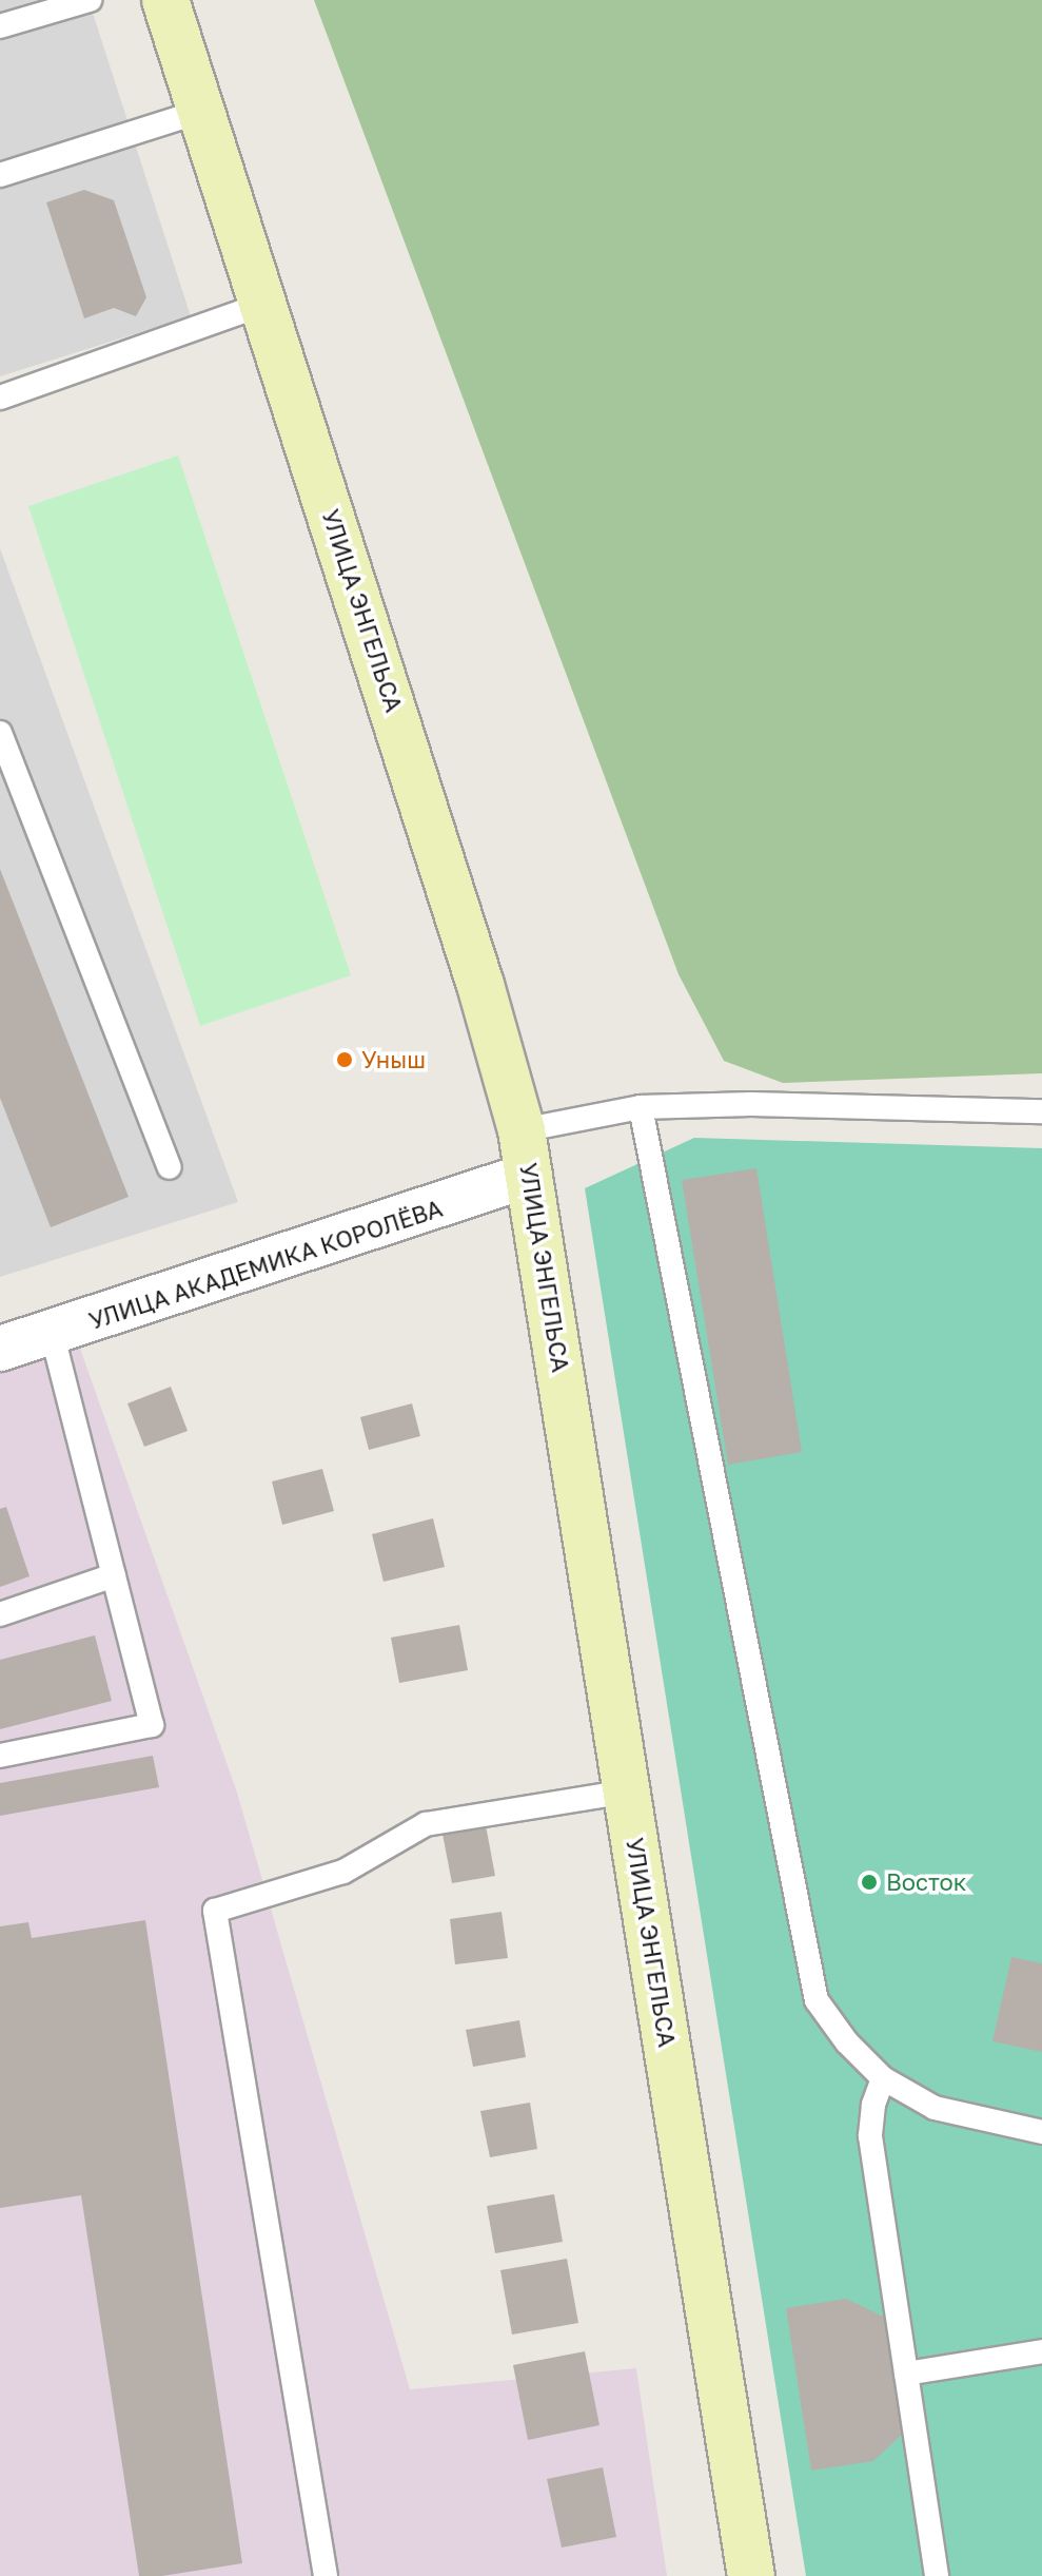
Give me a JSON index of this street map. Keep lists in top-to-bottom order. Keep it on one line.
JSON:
{"streets":{"main road":["УЛИЦА ЭНГЕЛЬСА"],"street":["УЛИЦА АКАДЕМИКА КОРОЛЁВА"]},"crossings":[["УЛИЦА ЭНГЕЛЬСА","УЛИЦА АКАДЕМИКА КОРОЛЁВА"]],"places":["Уныш","Восток"]}
